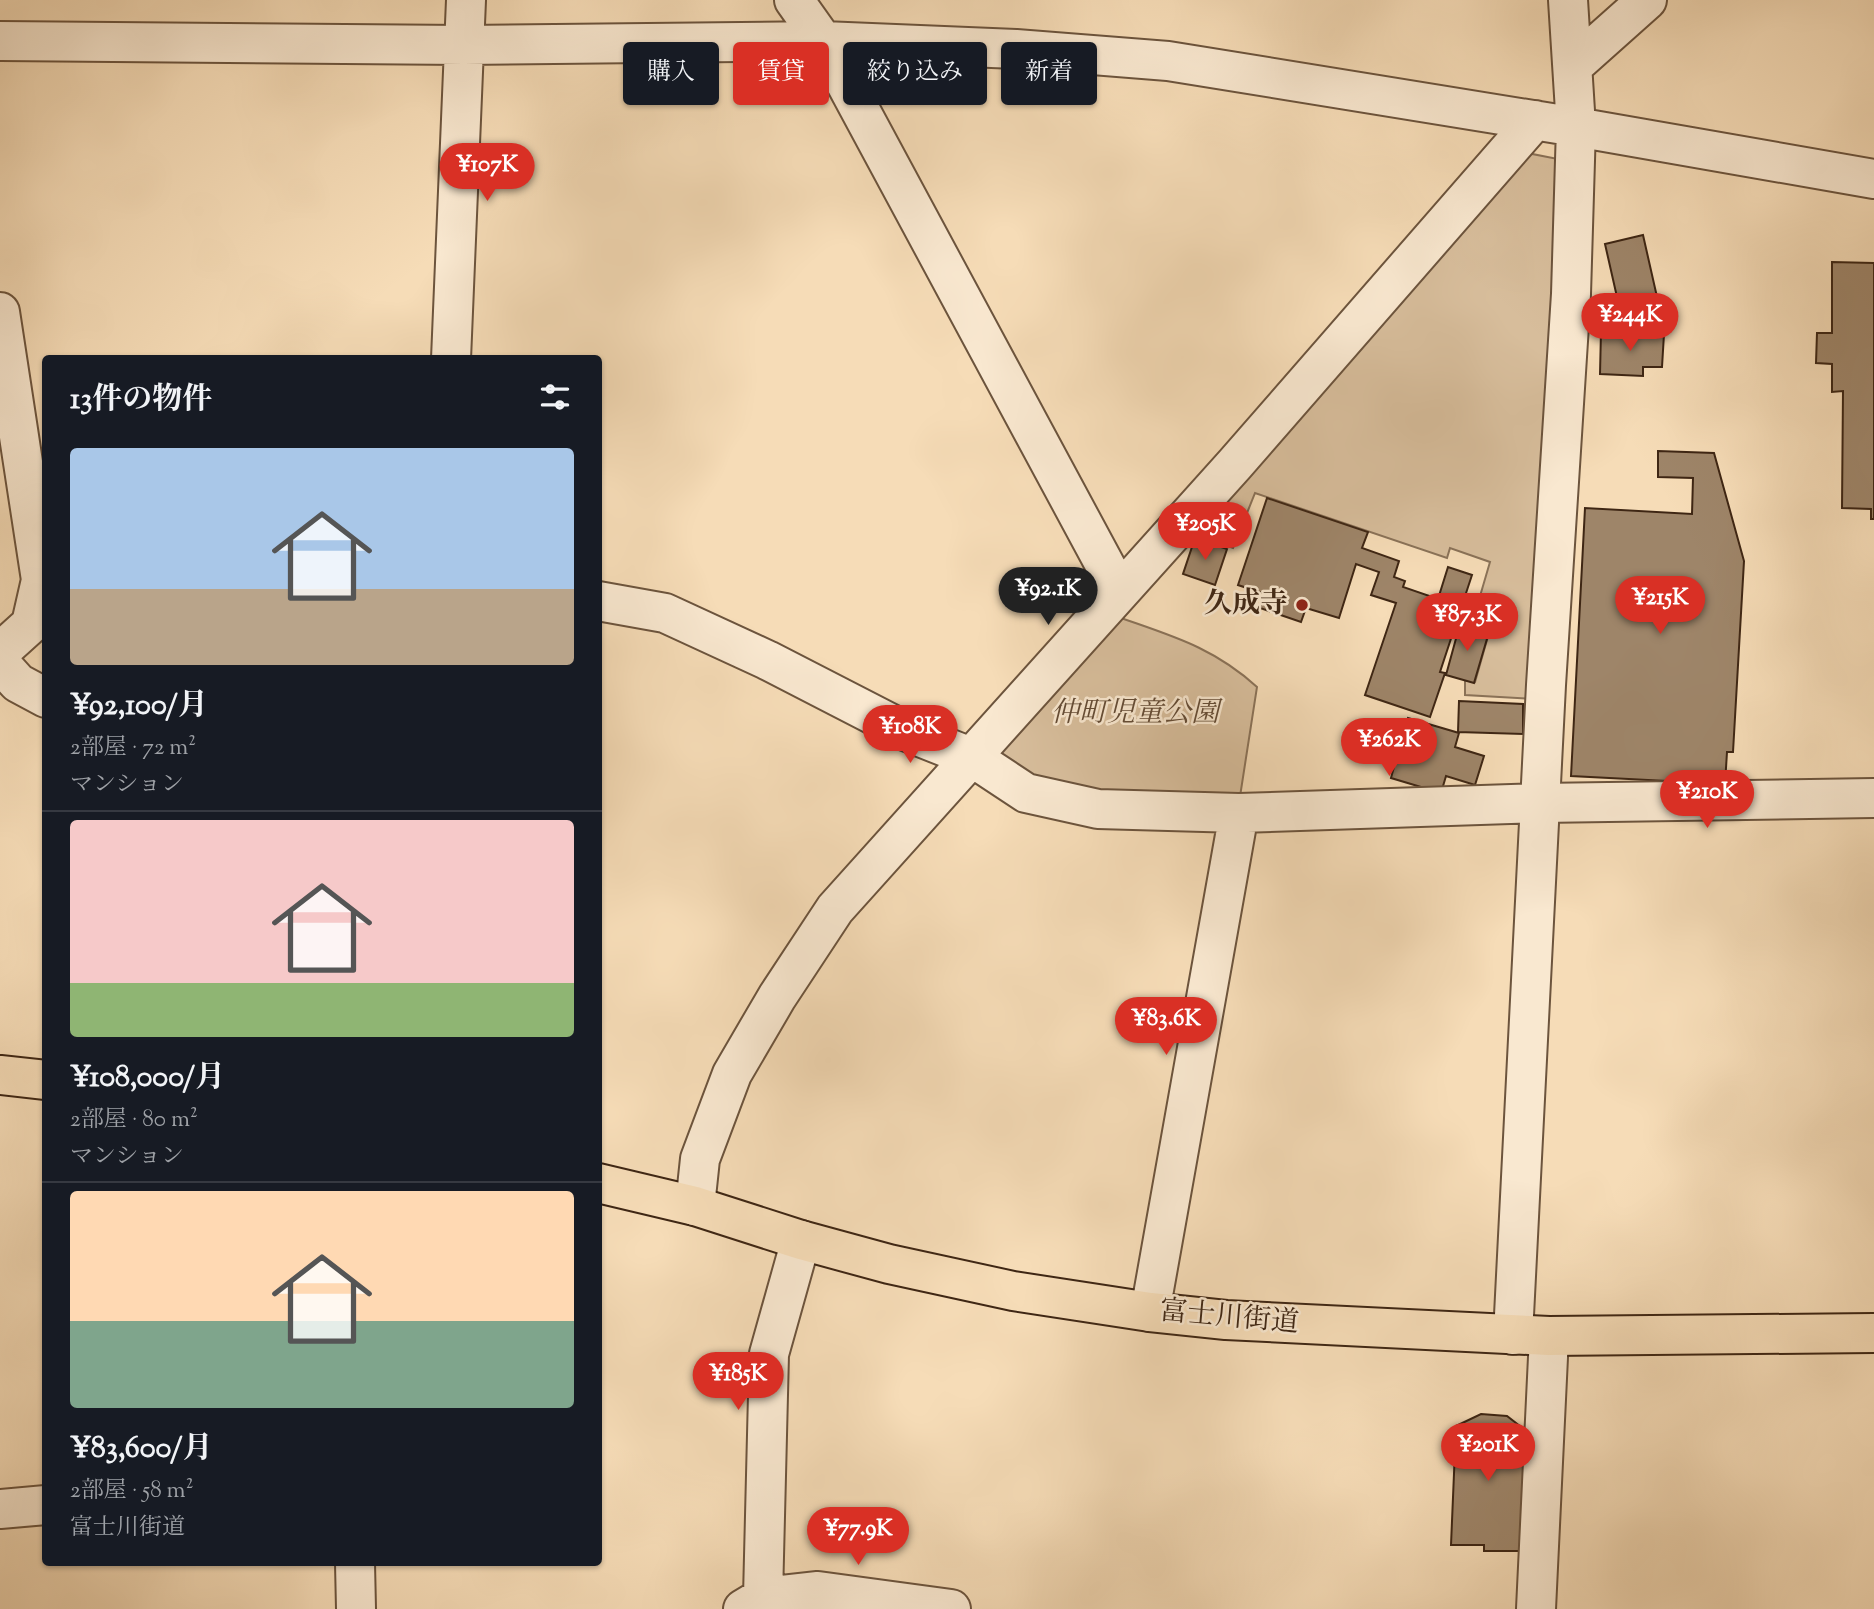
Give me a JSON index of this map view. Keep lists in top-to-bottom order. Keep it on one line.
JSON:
{"streets":{"main road":["富士川街道"]},"parks":["仲町児童公園"],"places":["久成寺"],"page":{"chip":["購入","賃貸","絞り込み","新着"],"price":["¥107K","¥244K","¥205K","¥92.1K","¥215K","¥87.3K","¥108K","¥262K","¥210K","¥83.6K","¥185K","¥201K","¥77.9K"],"heading":"13件の物件","list":[{"name":"¥92,100/月","note":"2部屋 · 72 m² · マンション"},{"name":"¥108,000/月","note":"2部屋 · 80 m² · マンション"},{"name":"¥83,600/月","note":"2部屋 · 58 m² · 富士川街道"}]}}
